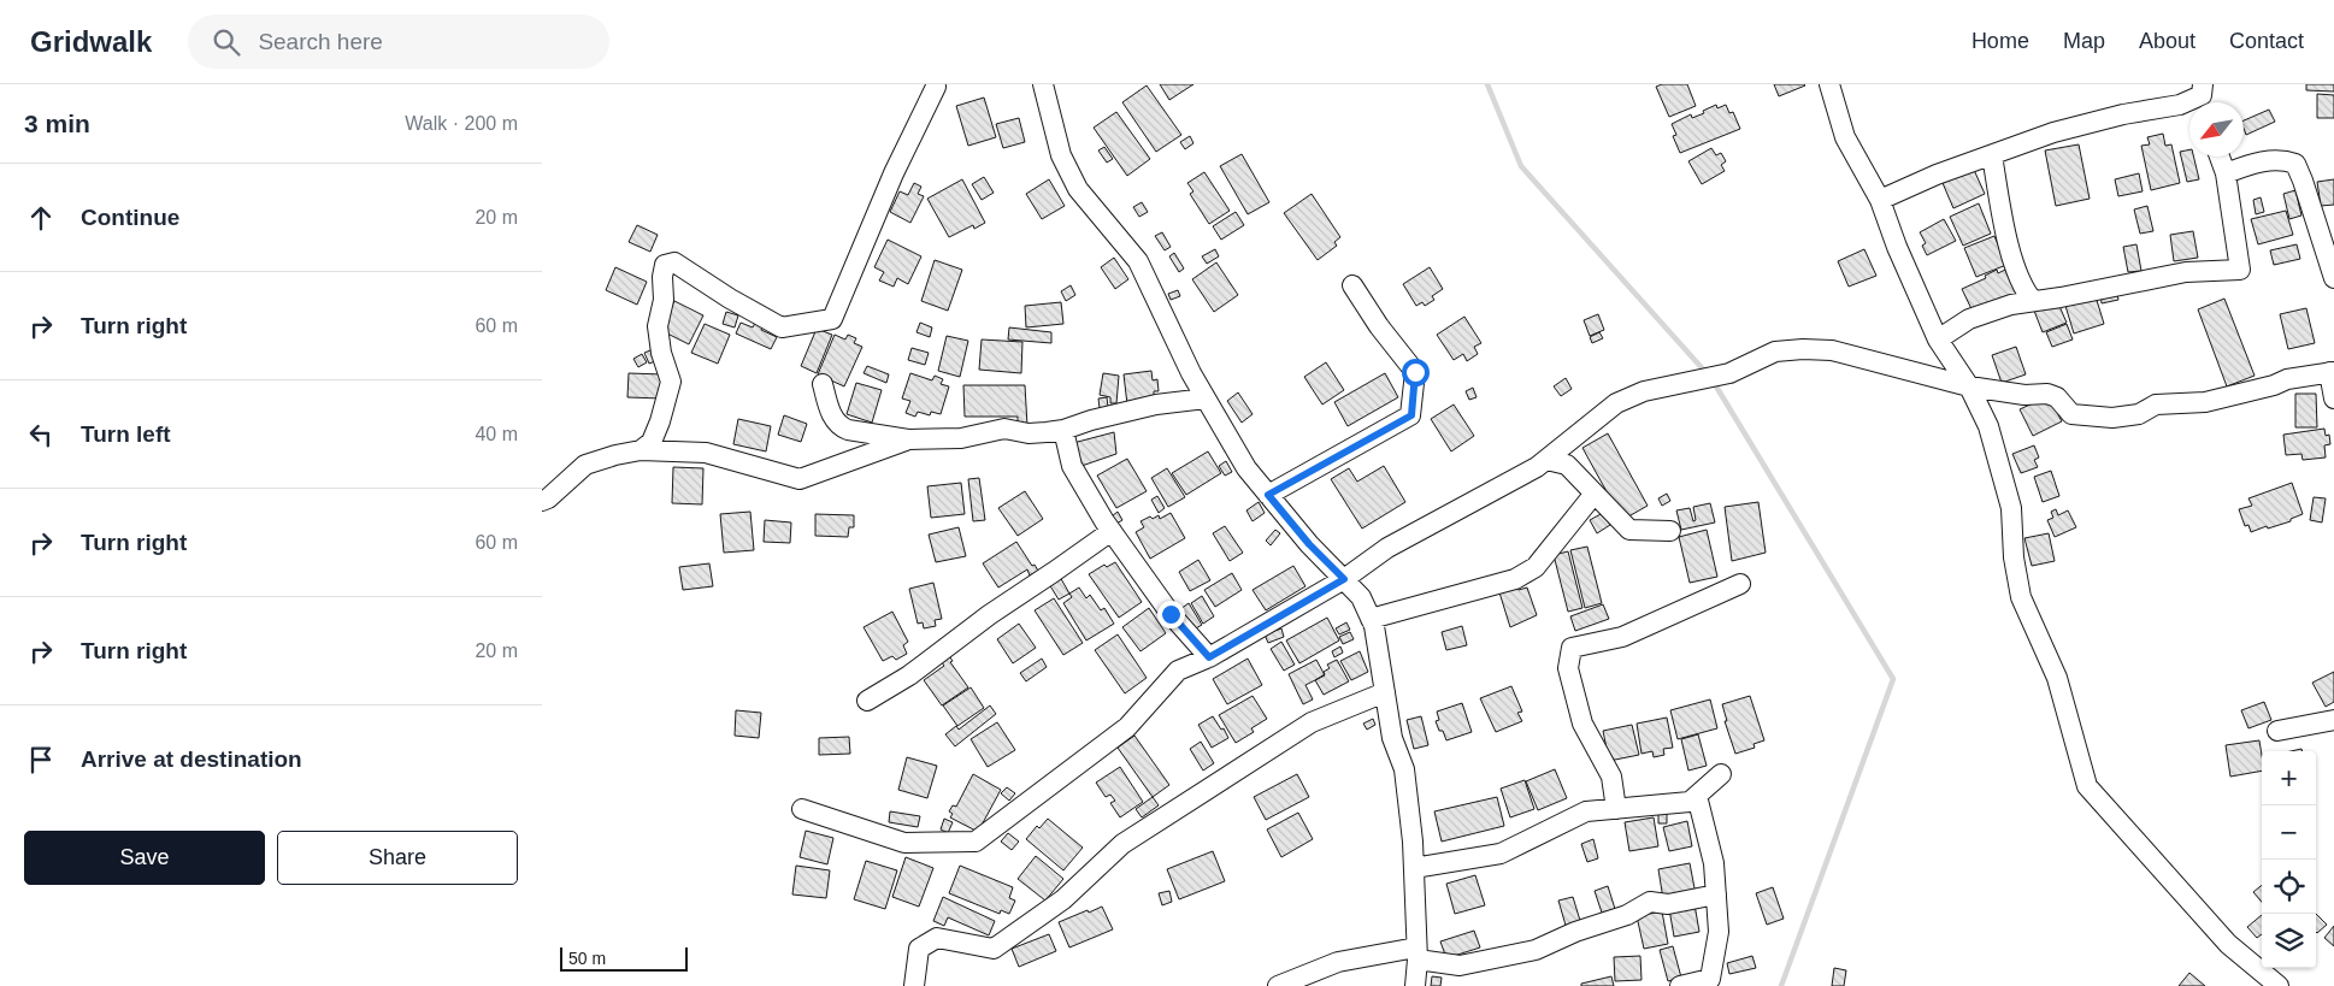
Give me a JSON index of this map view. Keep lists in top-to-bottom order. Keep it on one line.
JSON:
{"scale_bar":"50 m","north":"bottom left","page":{"header":"Gridwalk","search":"Search here","nav":["Home","Map","About","Contact"],"heading":["3 min","Walk · 200 m"],"list":[["Continue","20 m"],["Turn right","60 m"],["Turn left","40 m"],["Turn right","60 m"],["Turn right","20 m"],"Arrive at destination"],"map_buttons":["+","−"],"buttons":["Save","Share"],"scale":"50 m"}}
